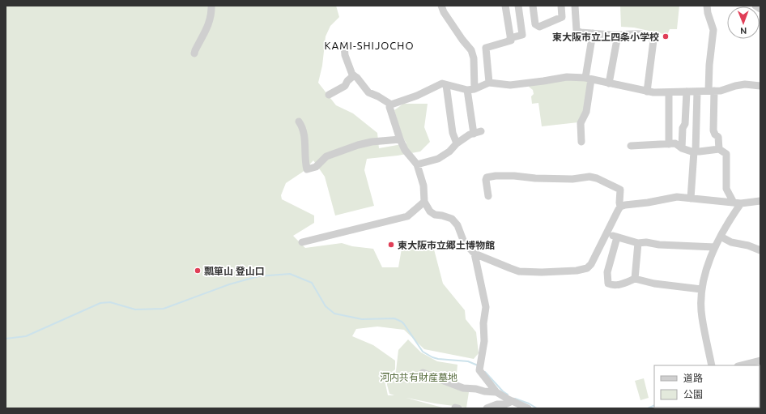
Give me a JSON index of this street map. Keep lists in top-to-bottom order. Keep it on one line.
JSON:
{"districts":["KAMI-SHIJOCHO"],"parks":["河内共有財産墓地"],"places":["東大阪市立上四条小学校","東大阪市立郷土博物館","瓢箪山 登山口"],"legend":["道路","公園"],"north":"bottom"}
